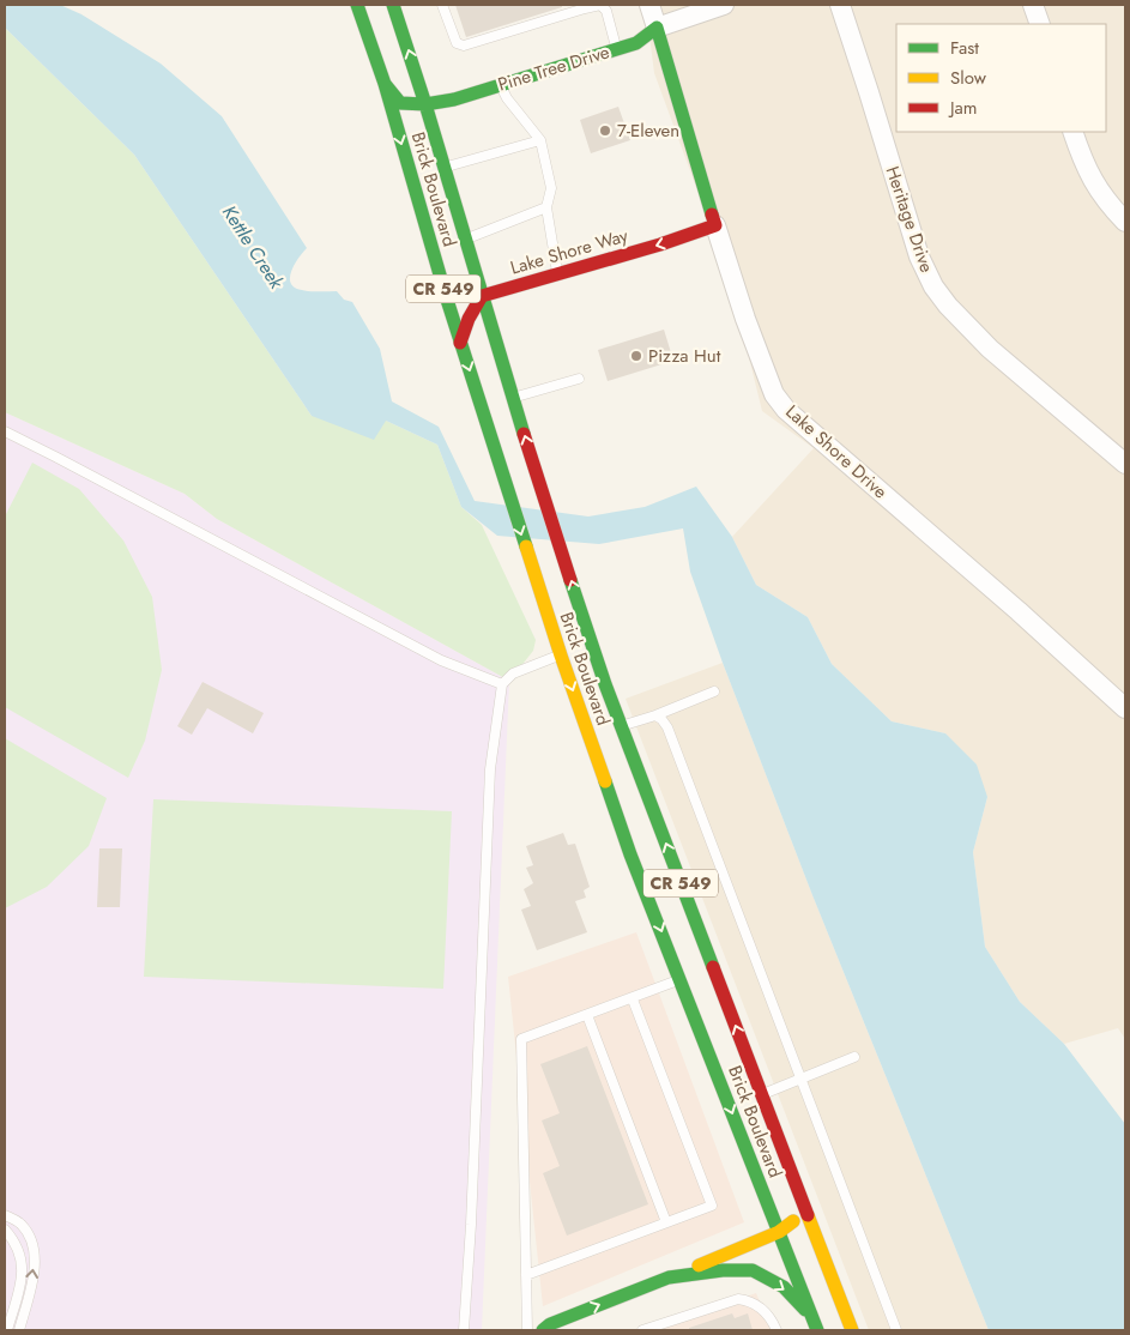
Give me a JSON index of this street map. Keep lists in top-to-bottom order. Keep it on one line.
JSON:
{"streets":{"main road":["Pine Tree Drive","Brick Boulevard","Lake Shore Way","CR 549","Lake Shore Drive"],"street":["Heritage Drive"]},"crossings":[["Pine Tree Drive","Brick Boulevard"],["Pine Tree Drive","Lake Shore Drive"],["Brick Boulevard","Lake Shore Way"],["Lake Shore Way","Lake Shore Drive"]],"one_way":["Lake Shore Way"],"water":["Kettle Creek"],"places":["7-Eleven","Pizza Hut"],"legend":["Fast","Slow","Jam"]}
